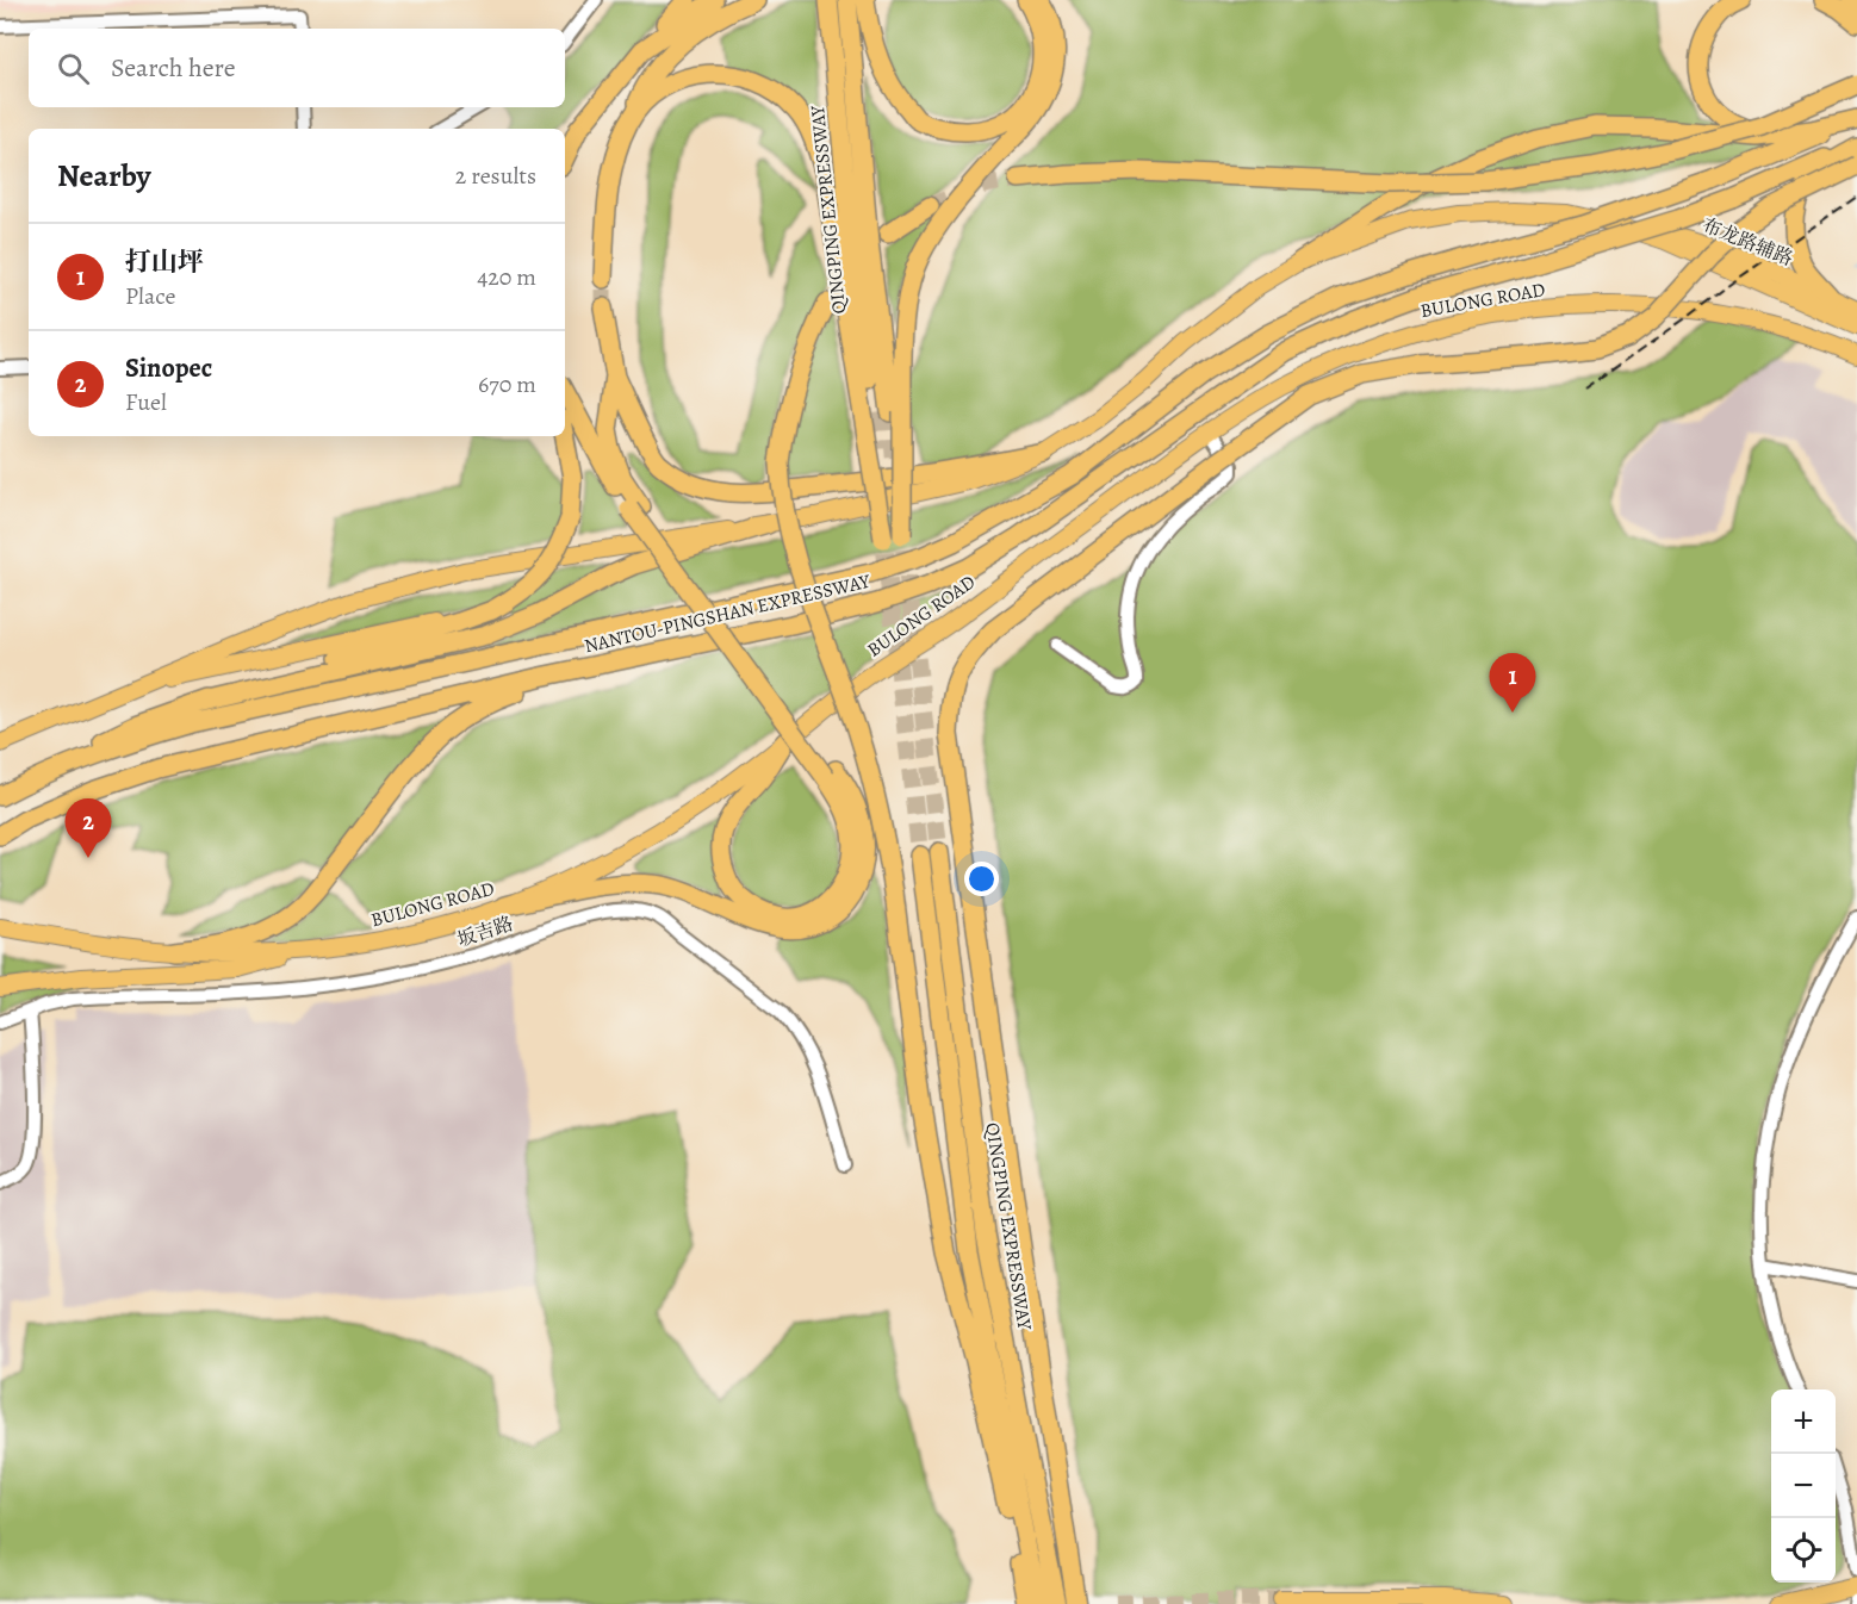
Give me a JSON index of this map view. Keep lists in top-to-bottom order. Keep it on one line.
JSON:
{"streets":{"highway":["QINGPING EXPRESSWAY","NANTOU-PINGSHAN EXPRESSWAY"],"main road":["布龙路辅路","BULONG ROAD"],"street":["坂吉路"]},"page":{"search":"Search here","heading":["Nearby","2 results"],"list":[{"mark":"1","name":"打山坪","note":"Place","value":"420 m"},{"mark":"2","name":"Sinopec","note":"Fuel","value":"670 m"}],"pins":["1","2"],"map_buttons":["+","−"]}}
